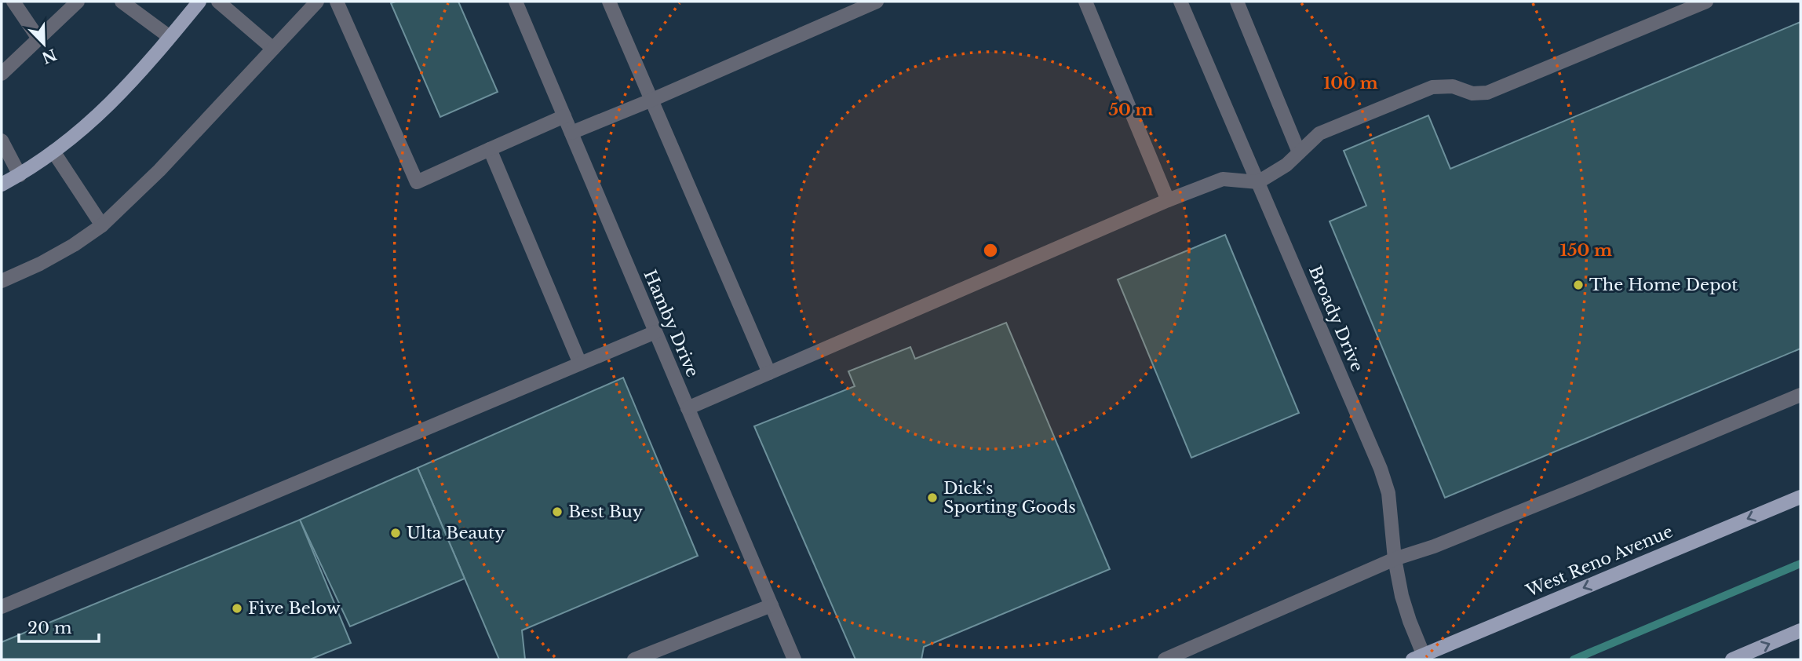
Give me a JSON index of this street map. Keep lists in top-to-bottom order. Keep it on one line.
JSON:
{"streets":{"main road":["West Reno Avenue"],"street":["Broady Drive","Hamby Drive"]},"crossings":[["Broady Drive","West Reno Avenue"]],"one_way":["West Reno Avenue"],"places":["The Home Depot","Dick's Sporting Goods","Best Buy","Ulta Beauty","Five Below"],"scale_bar":"20 m","north":"bottom right","rings":["100 m","50 m","150 m"]}
